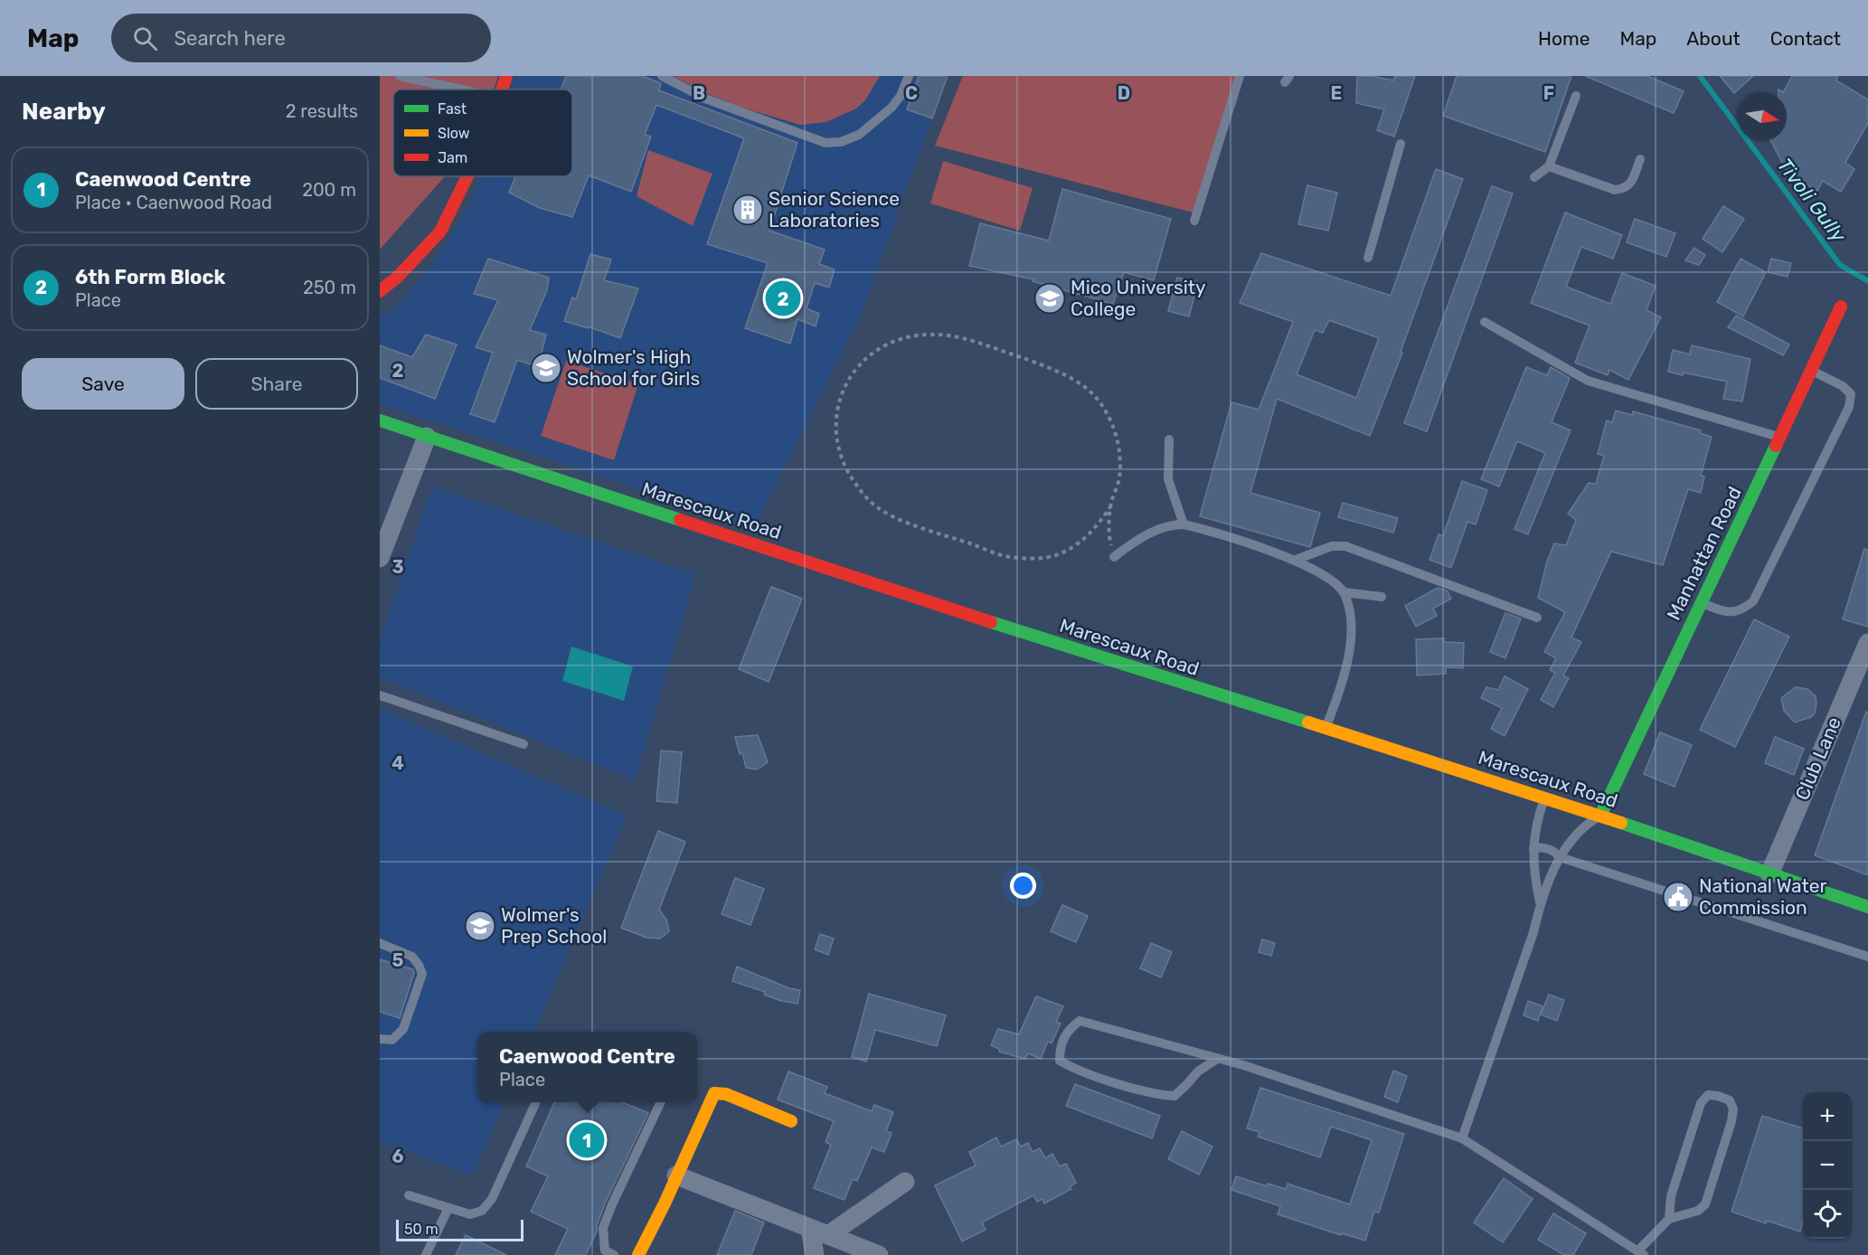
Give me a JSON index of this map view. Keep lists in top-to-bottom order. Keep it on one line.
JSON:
{"streets":{"main road":["Marescaux Road","Manhattan Road"],"street":["Club Lane"]},"crossings":[["Marescaux Road","Manhattan Road"],["Marescaux Road","Club Lane"]],"water":["Tivoli Gully"],"places":{"building":["Senior Science Laboratories"],"school or university":["Mico University College","Wolmer's High School for Girls","Wolmer's Prep School"],"public building":["National Water Commission"]},"legend":["Fast","Slow","Jam"],"scale_bar":"50 m","north":"right","page":{"header":"Map","search":"Search here","nav":["Home","Map","About","Contact"],"heading":["Nearby","2 results"],"list":[{"mark":"1","name":"Caenwood Centre","note":"Place · Caenwood Road","value":"200 m"},{"mark":"2","name":"6th Form Block","note":"Place","value":"250 m"}],"pins":["2","1"],"buttons":["Save","Share"],"popup":["Caenwood Centre","Place"],"map_buttons":["+","−"],"scale":"50 m"},"grid":{"columns":["B","C","D","E","F"],"rows":["2","3","4","5","6"]}}
